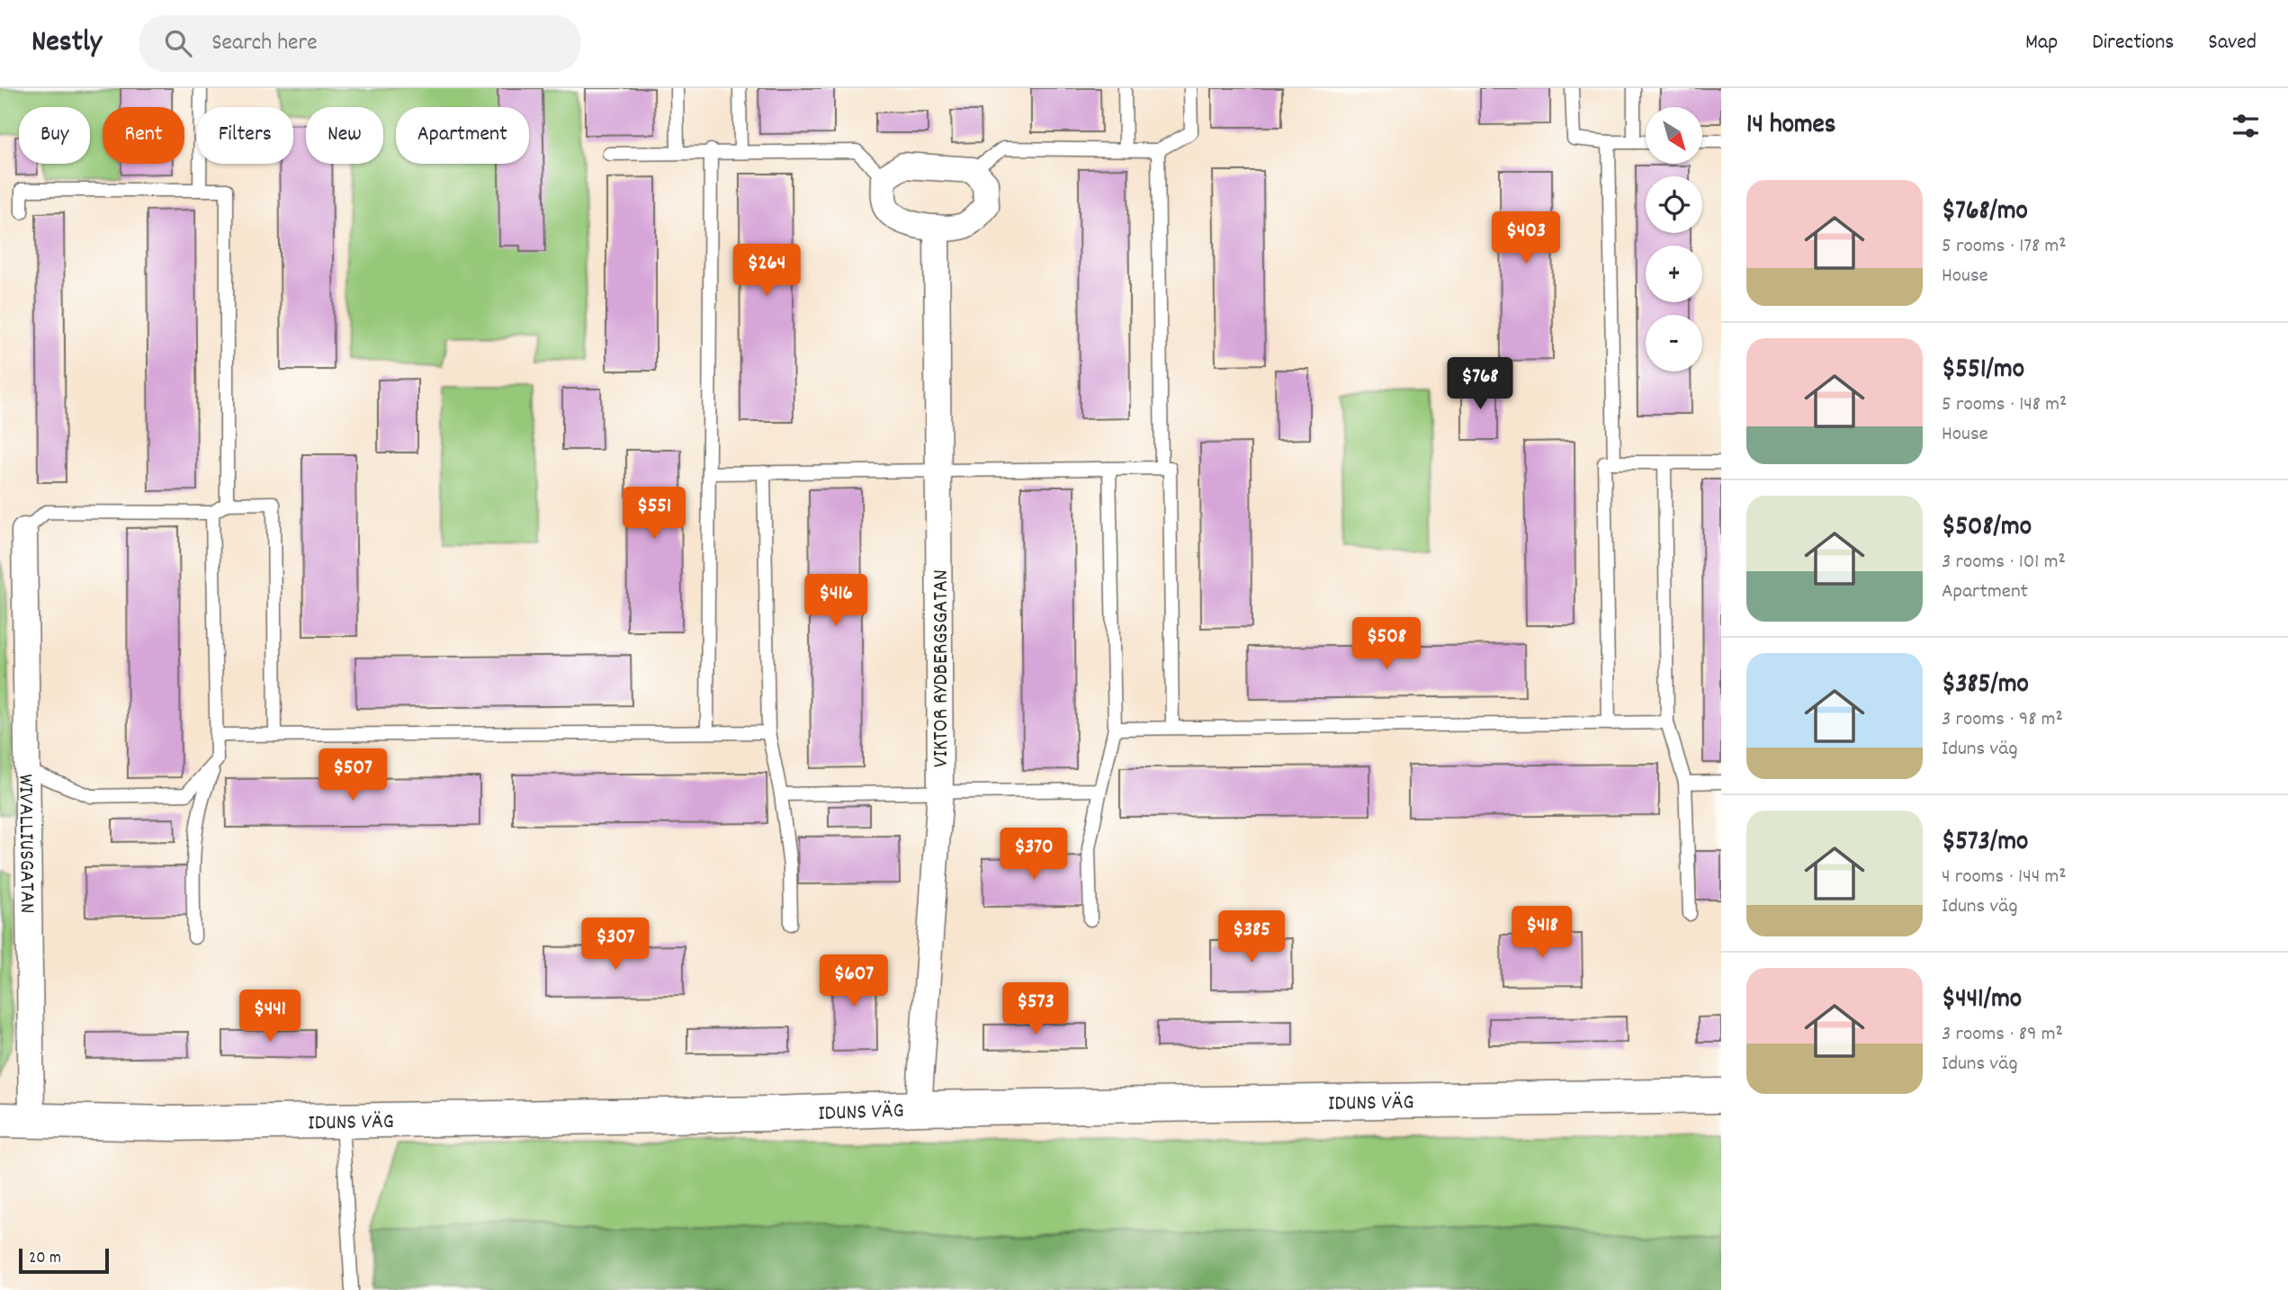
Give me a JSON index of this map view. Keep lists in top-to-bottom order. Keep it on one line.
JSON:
{"streets":{"street":["VIKTOR RYDBERGSGATAN","WIVALLIUSGATAN","IDUNS VÄG"]},"crossings":[["VIKTOR RYDBERGSGATAN","IDUNS VÄG"],["WIVALLIUSGATAN","IDUNS VÄG"]],"scale_bar":"20 m","north":"bottom right","page":{"header":"Nestly","search":"Search here","nav":["Map","Directions","Saved"],"heading":"14 homes","map_buttons":["+","−"],"chip":["Buy","Rent","Filters","New","Apartment"],"list":[{"name":"$768/mo","note":"5 rooms · 178 m² · House"},{"name":"$551/mo","note":"5 rooms · 148 m² · House"},{"name":"$508/mo","note":"3 rooms · 101 m² · Apartment"},{"name":"$385/mo","note":"3 rooms · 98 m² · Iduns väg"},{"name":"$573/mo","note":"4 rooms · 144 m² · Iduns väg"},{"name":"$441/mo","note":"3 rooms · 89 m² · Iduns väg"}],"price":["$403","$264","$768","$551","$416","$508","$507","$370","$418","$385","$307","$607","$573","$441"],"scale":"20 m"}}
